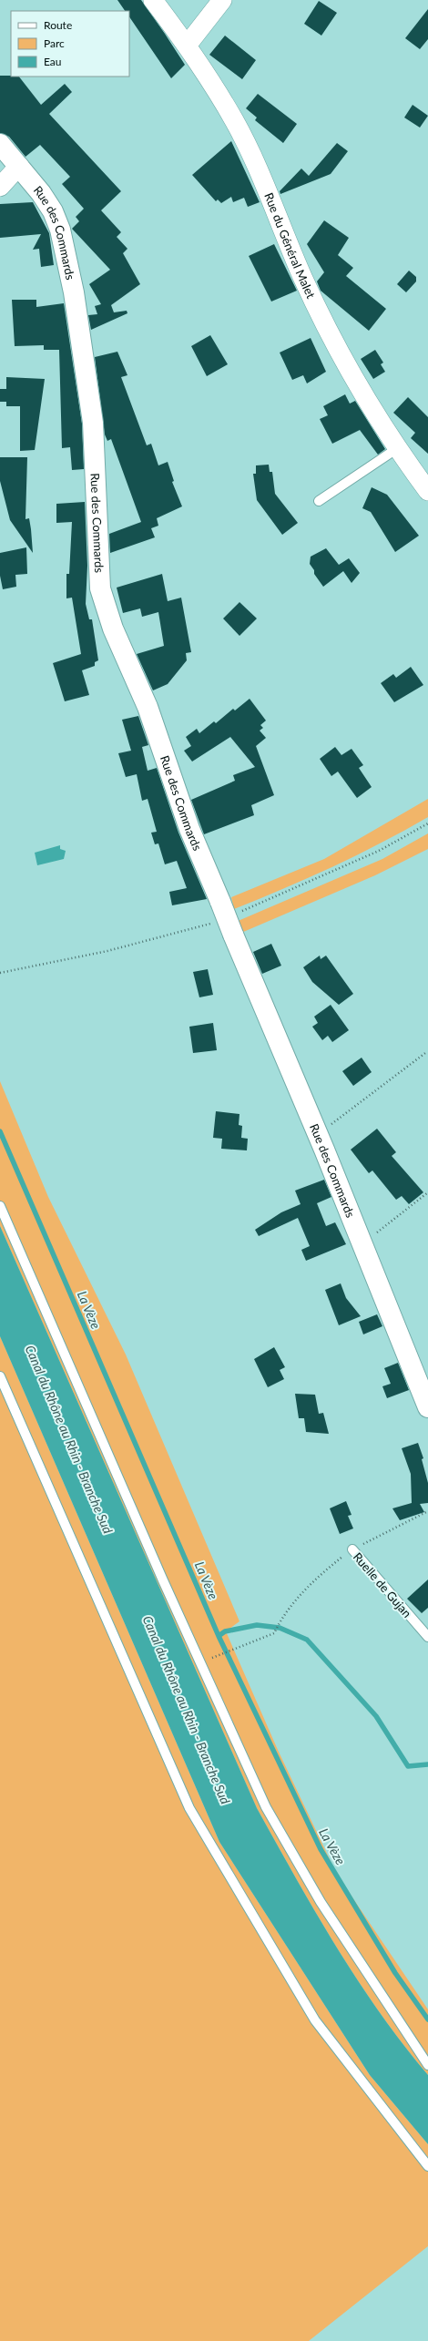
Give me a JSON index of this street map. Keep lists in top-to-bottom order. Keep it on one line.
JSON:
{"streets":{"street":["Rue des Commards","Rue du Général Malet"],"lane":["Ruelle de Gujan"]},"water":["La Vèze","Canal du Rhône au Rhin - Branche Sud"],"legend":["Route","Parc","Eau"]}
